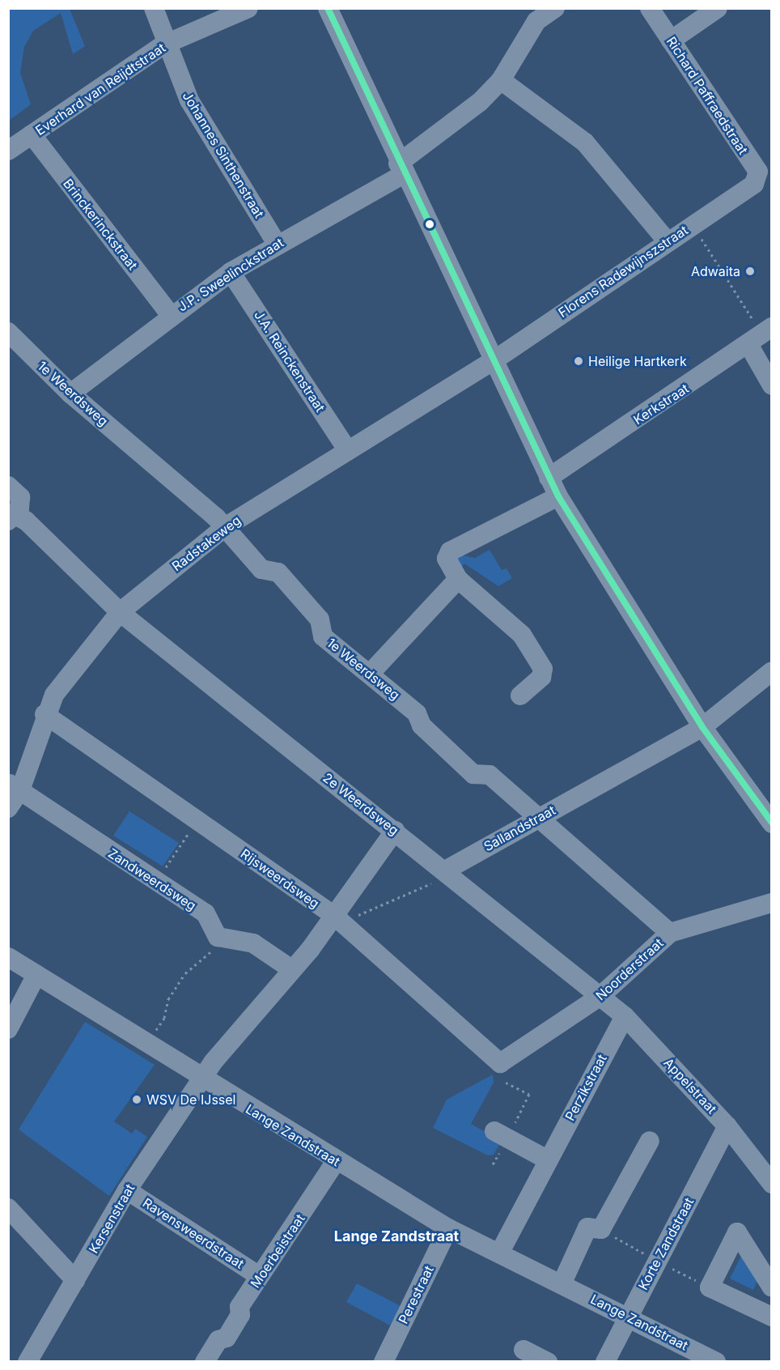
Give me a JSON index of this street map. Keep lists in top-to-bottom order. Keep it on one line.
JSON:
{"streets":{"street":["Everhard van Reijdtstraat","Richard Paffraedstraat","Johannes Sinthenstraat","Brinckerinckstraat","Florens Radewijnszstraat","J.P. Sweelinckstraat","J.A. Reinckenstraat","1e Weerdsweg","Kerkstraat","Radstakeweg","2e Weerdsweg","Sallandstraat","Rijsweerdsweg","Zandweerdsweg","Noorderstraat","Appelstraat","Perzikstraat","Lange Zandstraat","Kersenstraat","Ravensweerdstraat","Korte Zandstraat","Moerbeistraat","Perestraat"]},"crossings":[["Everhard van Reijdtstraat","Johannes Sinthenstraat"],["Everhard van Reijdtstraat","Brinckerinckstraat"],["Richard Paffraedstraat","Florens Radewijnszstraat"],["Johannes Sinthenstraat","J.P. Sweelinckstraat"],["Brinckerinckstraat","J.P. Sweelinckstraat"],["Florens Radewijnszstraat","Radstakeweg"],["J.P. Sweelinckstraat","J.A. Reinckenstraat"],["J.P. Sweelinckstraat","1e Weerdsweg"],["J.A. Reinckenstraat","Radstakeweg"],["1e Weerdsweg","Radstakeweg"],["1e Weerdsweg","Sallandstraat"],["1e Weerdsweg","Noorderstraat"],["Radstakeweg","2e Weerdsweg"],["Radstakeweg","Rijsweerdsweg"],["Radstakeweg","Zandweerdsweg"],["2e Weerdsweg","Sallandstraat"],["2e Weerdsweg","Noorderstraat"],["2e Weerdsweg","Appelstraat"],["Rijsweerdsweg","Noorderstraat"],["Noorderstraat","Appelstraat"],["Appelstraat","Perzikstraat"],["Appelstraat","Korte Zandstraat"],["Perzikstraat","Lange Zandstraat"],["Lange Zandstraat","Kersenstraat"],["Lange Zandstraat","Korte Zandstraat"],["Lange Zandstraat","Moerbeistraat"],["Lange Zandstraat","Perestraat"],["Kersenstraat","Ravensweerdstraat"],["Ravensweerdstraat","Moerbeistraat"]],"districts":["Lange Zandstraat"],"places":["Adwaita","Heilige Hartkerk","WSV De IJssel"]}
